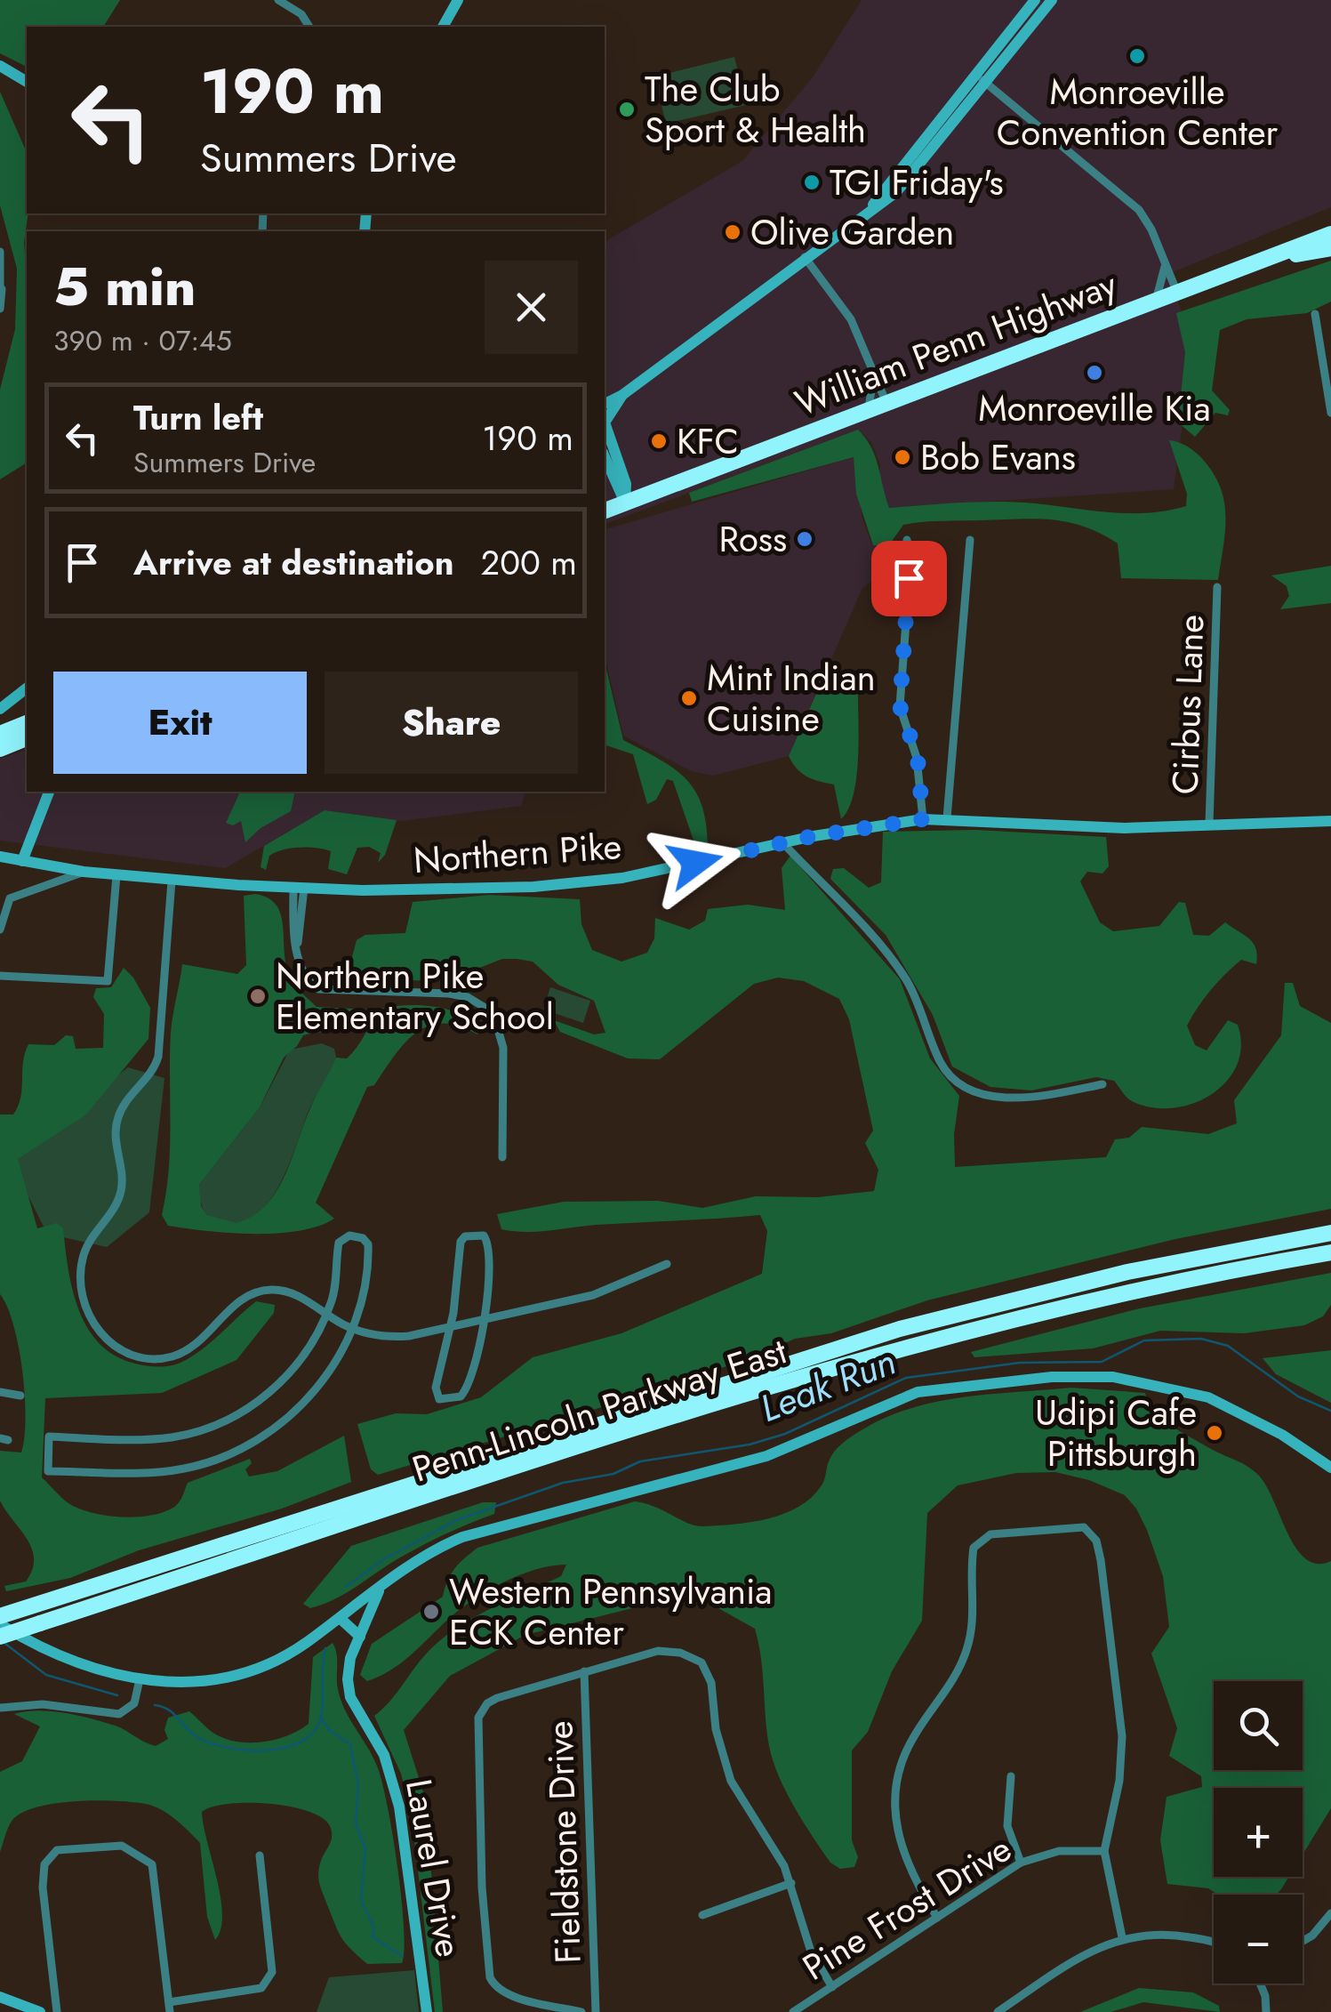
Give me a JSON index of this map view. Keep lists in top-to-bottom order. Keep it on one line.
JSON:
{"streets":{"highway":["William Penn Highway","Penn-Lincoln Parkway East"],"main road":["Northern Pike","Laurel Drive"],"street":["Cirbus Lane","Fieldstone Drive","Pine Frost Drive"]},"crossings":[["Cirbus Lane","Northern Pike"]],"water":["Leak Run"],"places":["Monroeville Convention Center","The Club Sport & Health","TGI Friday's","Olive Garden","Monroeville Kia","KFC","Bob Evans","Ross","Mint Indian Cuisine","Northern Pike Elementary School","Udipi Cafe Pittsburgh","Western Pennsylvania ECK Center"],"page":{"turn":["190 m","Summers Drive"],"heading":["5 min","390 m · 07:45"],"list":[{"name":"Turn left","note":"Summers Drive","value":"190 m"},{"name":"Arrive at destination","value":"200 m"}],"buttons":["Exit","Share"],"map_buttons":["+","−"]}}
